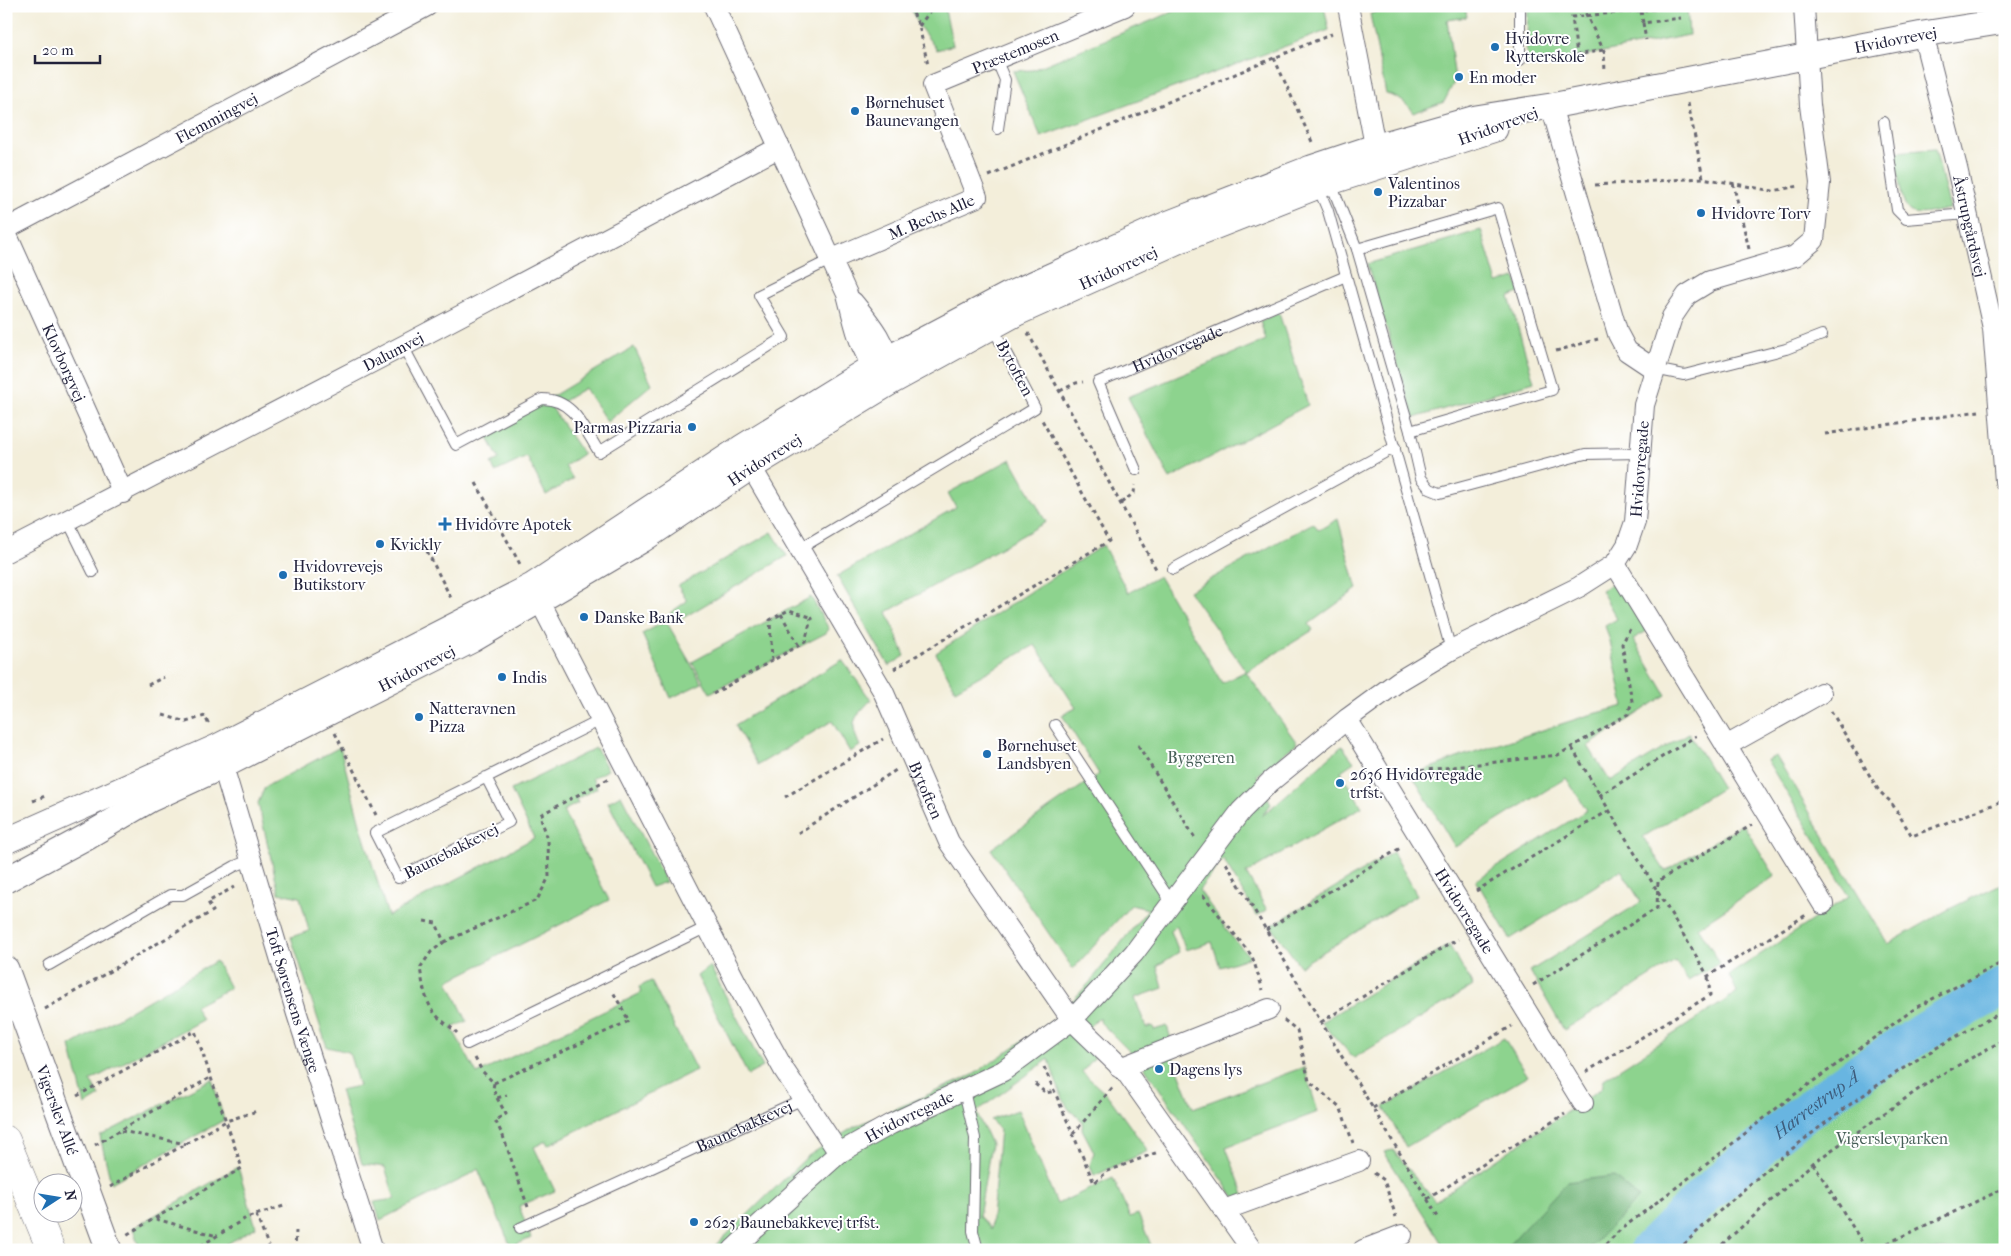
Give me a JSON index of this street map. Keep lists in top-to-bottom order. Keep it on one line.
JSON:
{"streets":{"street":["Hvidovrevej","Præstemosen","Flemmingvej","M. Bechs Alle","Åstrupgårdsvej","Hvidovregade","Dalumvej","Klovborgvej","Bytoften","Baunebakkevej","Toft Sørensens Vænge","Vigerslev Allé"]},"crossings":[["Hvidovrevej","Åstrupgårdsvej"],["Hvidovrevej","Bytoften"],["Hvidovrevej","Baunebakkevej"],["Hvidovrevej","Toft Sørensens Vænge"],["Præstemosen","M. Bechs Alle"],["Flemmingvej","Klovborgvej"],["Hvidovregade","Bytoften"],["Hvidovregade","Baunebakkevej"],["Dalumvej","Klovborgvej"]],"water":["Harrestrup Å"],"parks":["Byggeren","Vigerslevparken"],"places":{"other":["Hvidovre Rytterskole","En moder","Børnehuset Baunevangen","Valentinos Pizzabar","Hvidovre Torv","Parmas Pizzaria","Kvickly","Hvidovrevejs Butikstorv","Danske Bank","Indis","Natteravnen Pizza","Børnehuset Landsbyen","2636 Hvidovregade trfst.","Dagens lys","2625 Baunebakkevej trfst."],"health":["Hvidovre Apotek"]},"scale_bar":"20 m","north":"right"}
